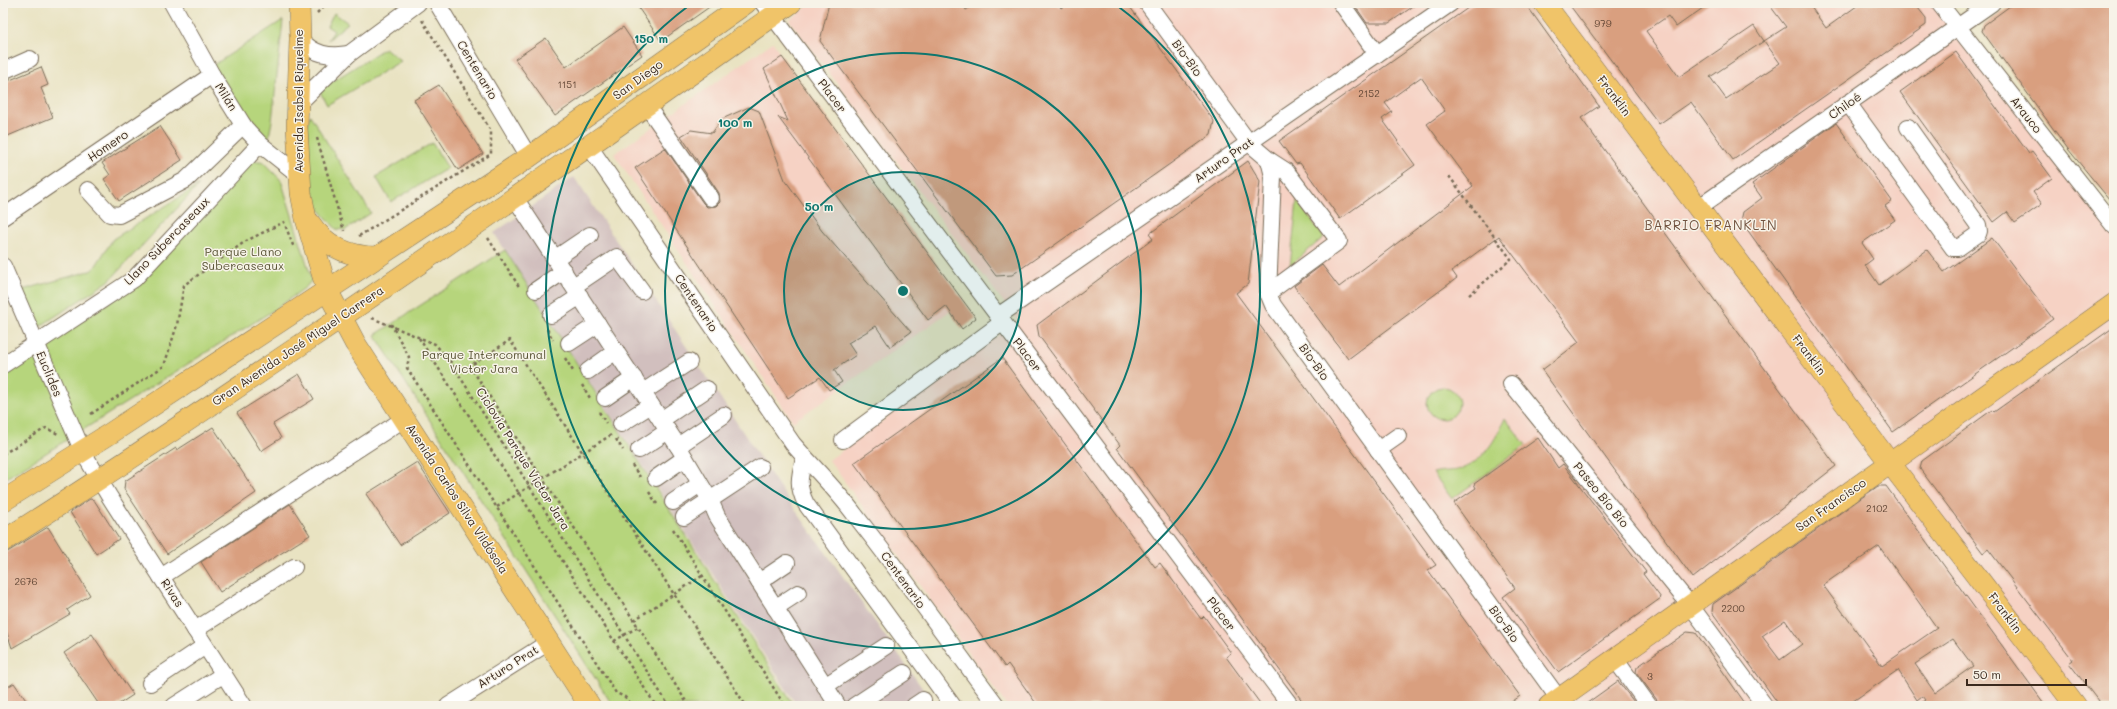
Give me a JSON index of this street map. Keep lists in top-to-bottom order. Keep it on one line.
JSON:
{"streets":{"main road":["San Diego","Franklin","Avenida Isabel Riquelme","Gran Avenida José Miguel Carrera","Avenida Carlos Silva Vildósola","San Francisco"],"street":["Bio-Bio","Centenario","Placer","Milán","Chiloé","Arauco","Homero","Arturo Prat","Llano Subercaseaux","Euclides","Paseo Bío Bío","Rivas"],"path":["Ciclovía Parque Víctor Jara"]},"crossings":[["Bio-Bio","Arturo Prat"],["Bio-Bio","San Francisco"],["Centenario","San Diego"],["Centenario","Gran Avenida José Miguel Carrera"],["Placer","Arturo Prat"],["Franklin","Chiloé"],["Franklin","San Francisco"],["Milán","Avenida Isabel Riquelme"],["Milán","Homero"],["Milán","Llano Subercaseaux"],["Avenida Isabel Riquelme","Avenida Carlos Silva Vildósola"],["Chiloé","Arauco"],["Arturo Prat","Avenida Carlos Silva Vildósola"],["Llano Subercaseaux","Euclides"],["Gran Avenida José Miguel Carrera","Euclides"],["Gran Avenida José Miguel Carrera","Ciclovía Parque Víctor Jara"],["Gran Avenida José Miguel Carrera","Avenida Carlos Silva Vildósola"],["Gran Avenida José Miguel Carrera","Rivas"],["Euclides","Rivas"],["Paseo Bío Bío","San Francisco"]],"districts":["BARRIO FRANKLIN"],"parks":["Parque Llano Subercaseaux","Parque Intercomunal Victor Jara"],"house_numbers":["979","1151","2152","2102","2676","2200","3"],"scale_bar":"50 m","rings":["150 m","100 m","50 m"]}
